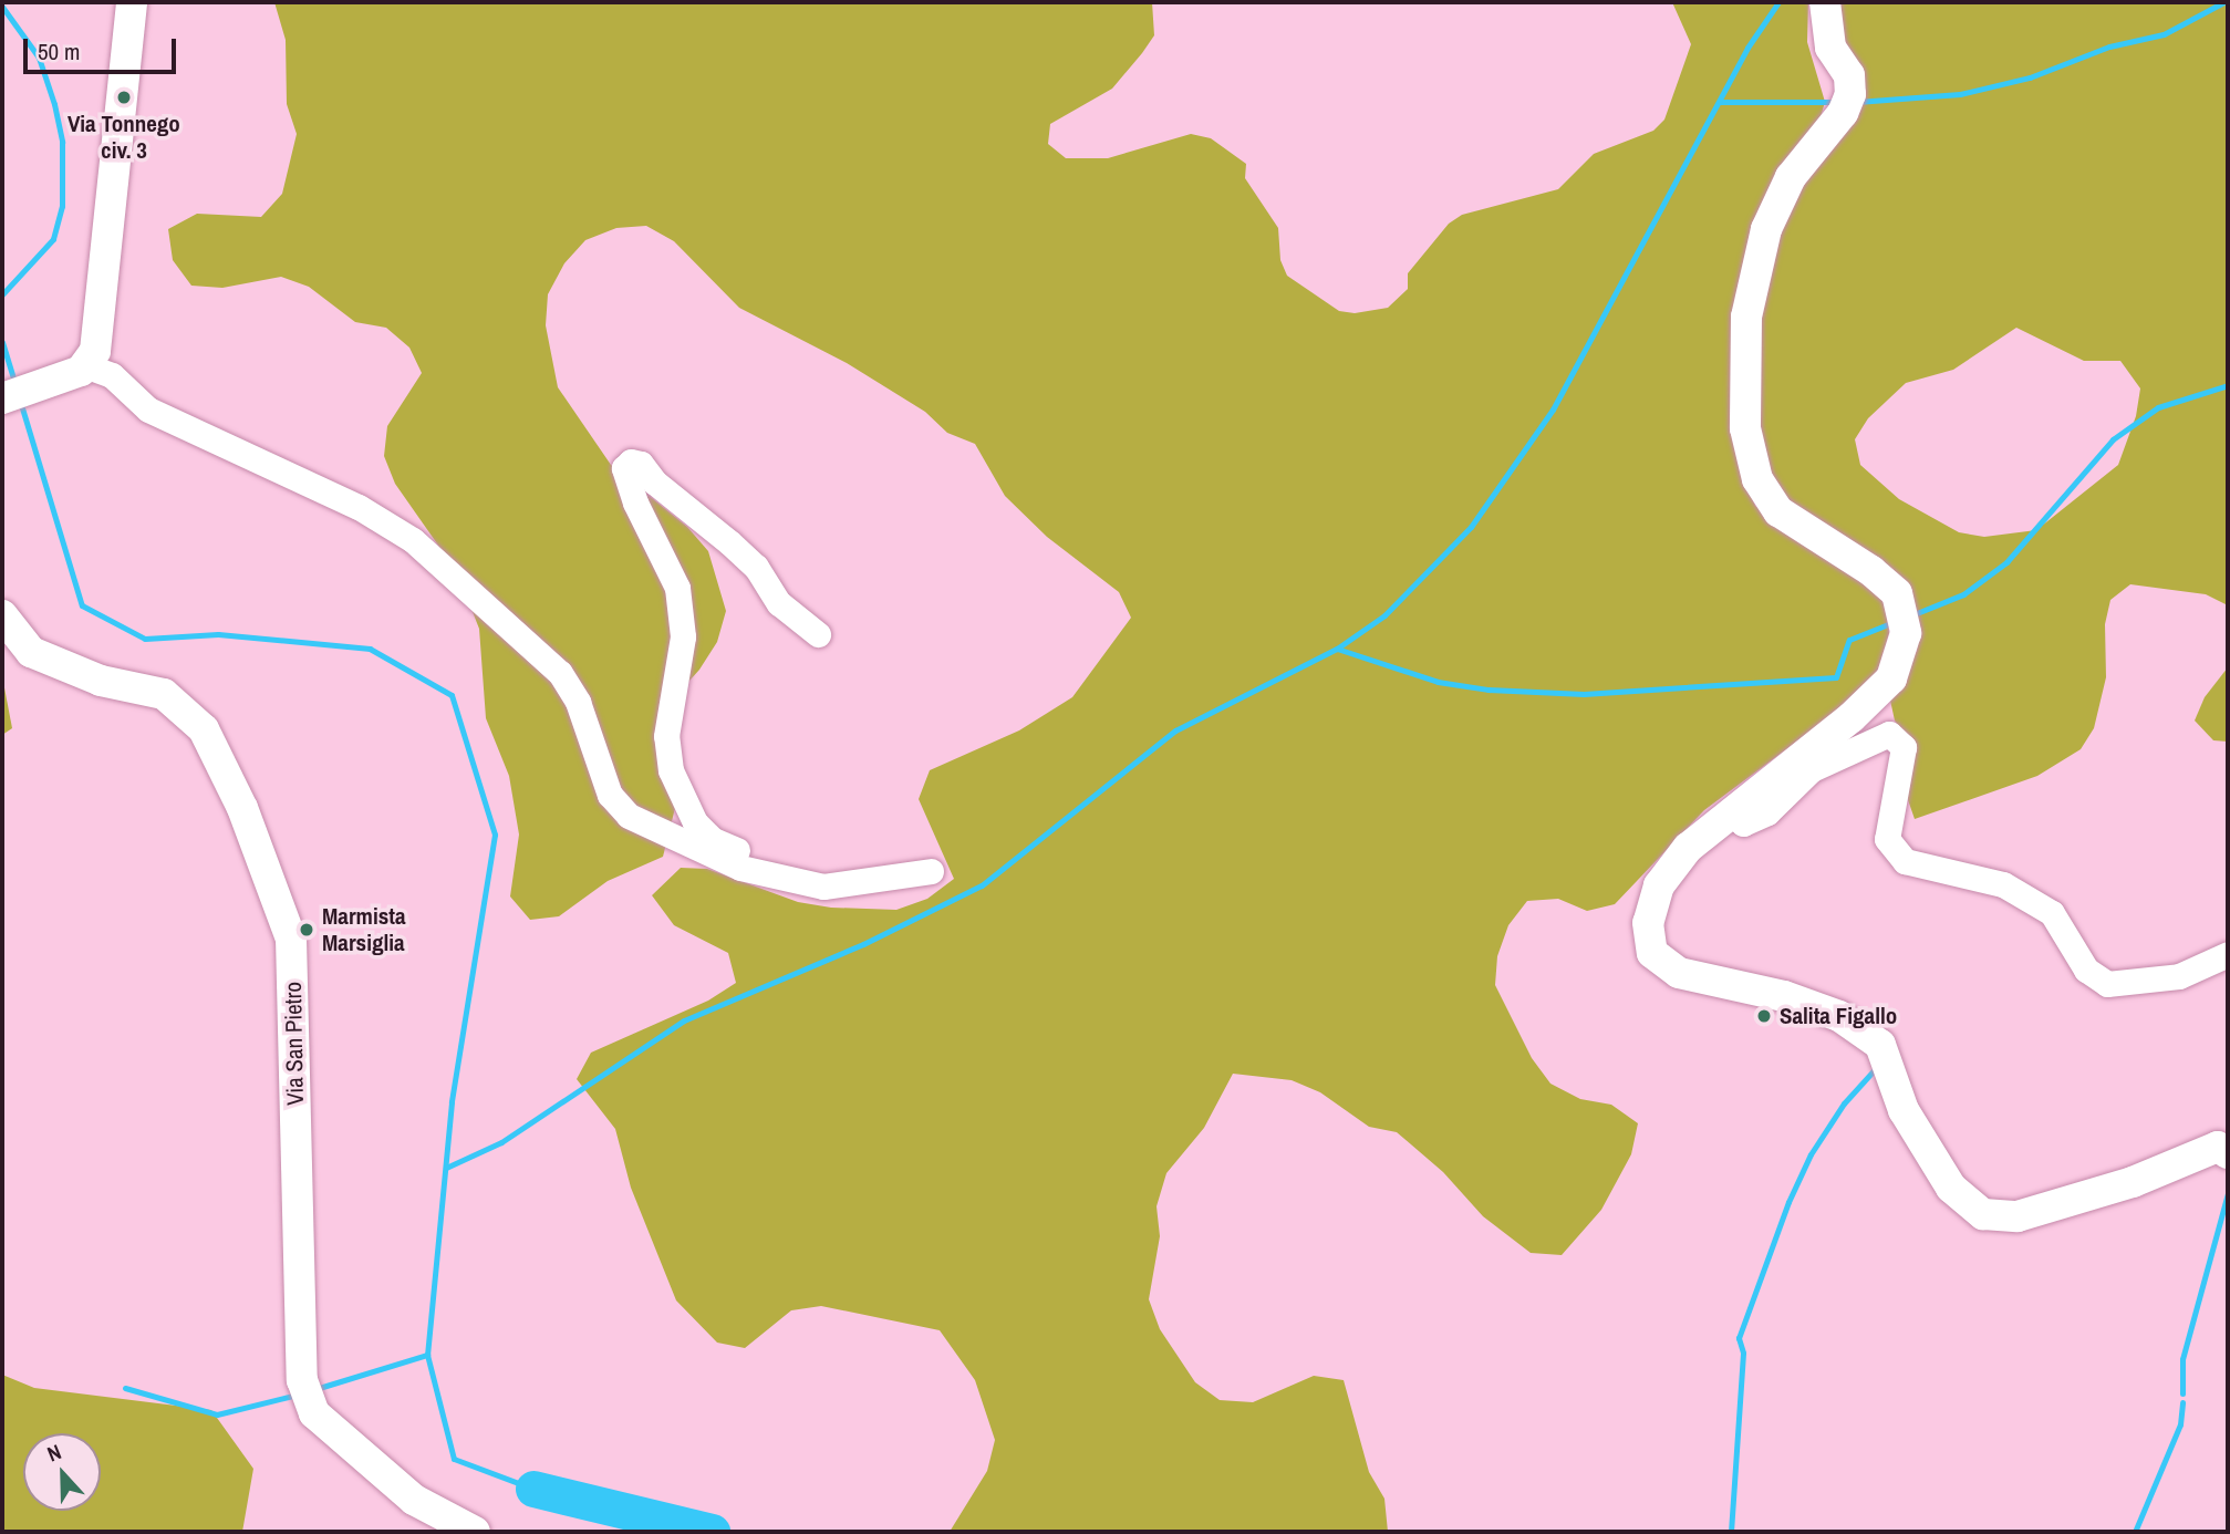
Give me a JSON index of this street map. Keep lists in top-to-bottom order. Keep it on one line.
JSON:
{"streets":{"street":["Via San Pietro"]},"places":["Via Tonnego civ. 3","Marmista Marsiglia","Salita Figallo"],"scale_bar":"50 m","north":"top"}
